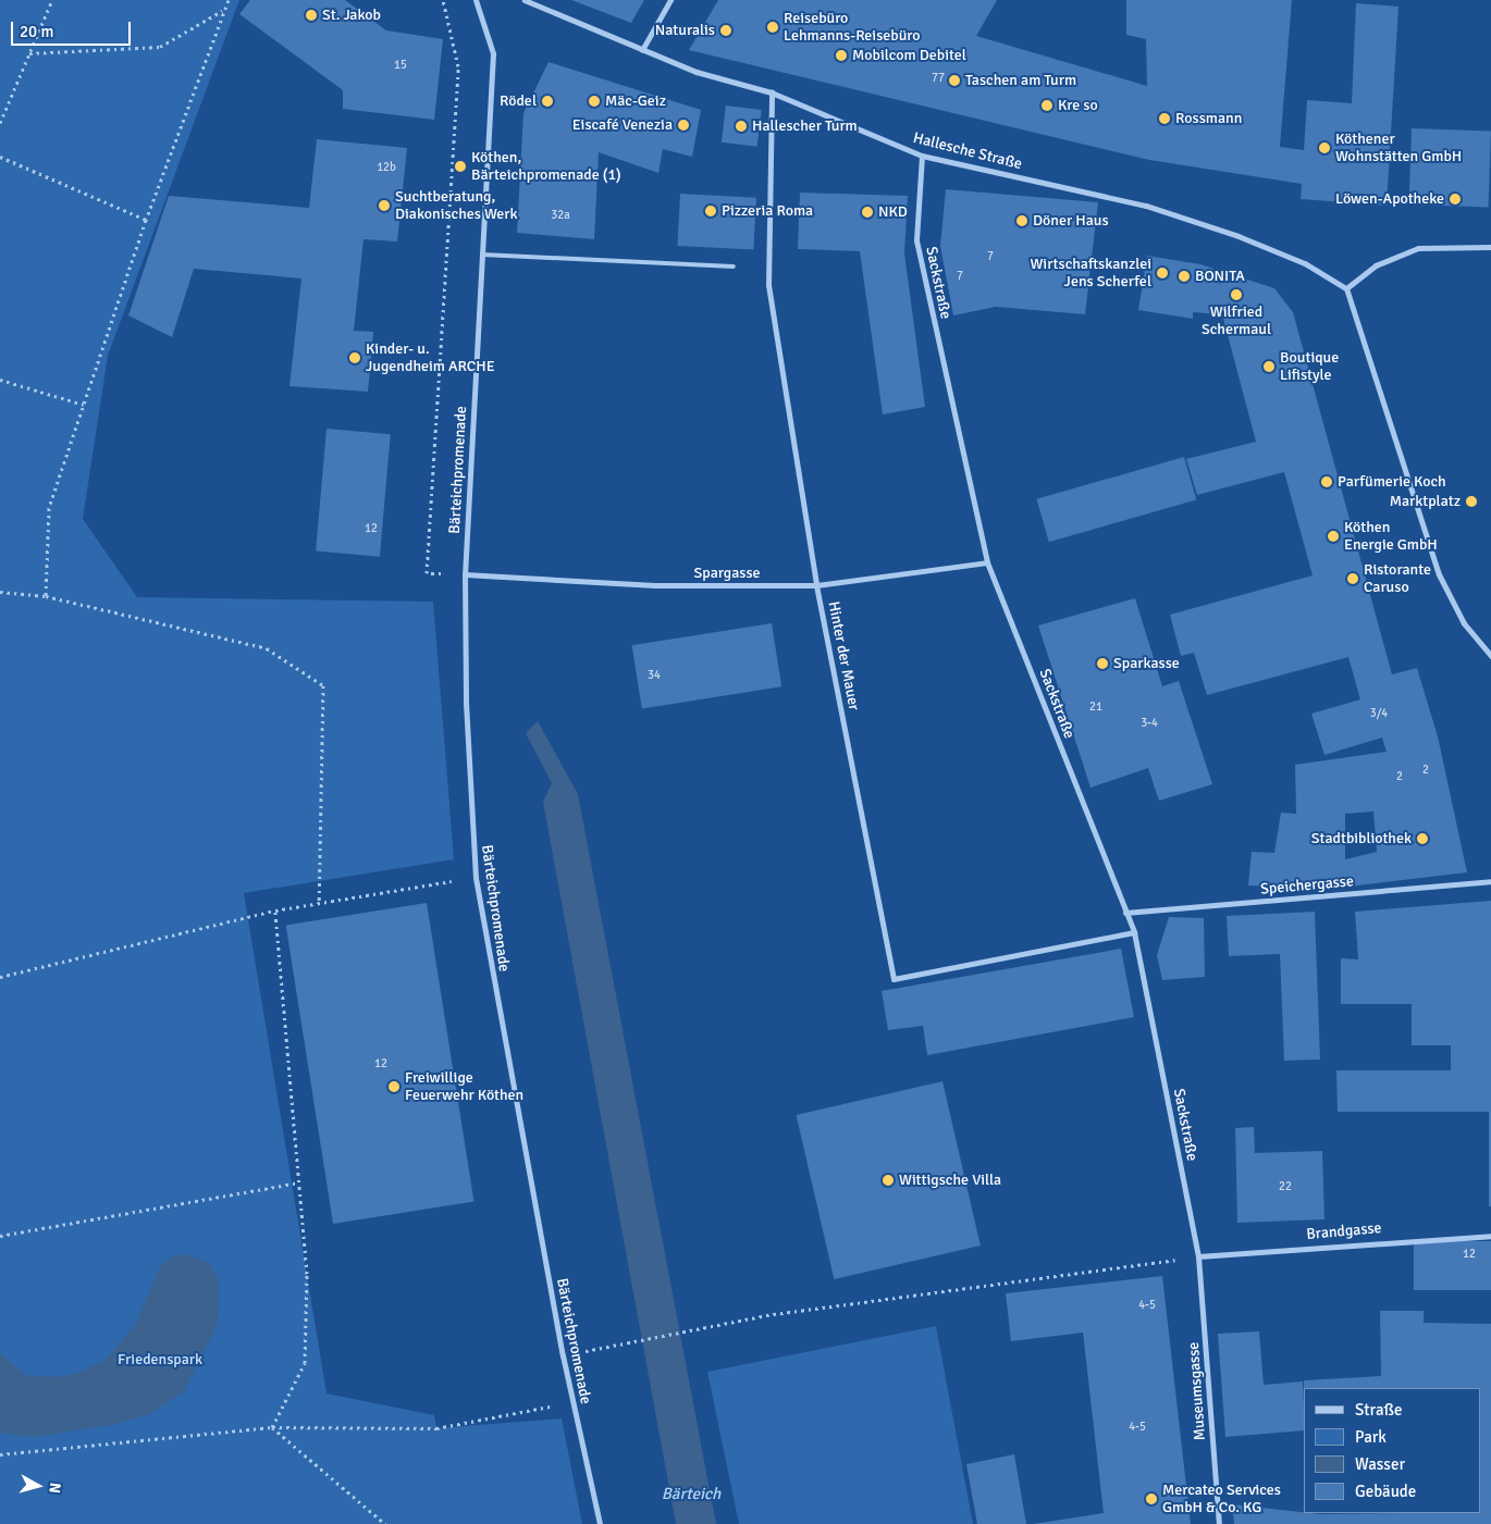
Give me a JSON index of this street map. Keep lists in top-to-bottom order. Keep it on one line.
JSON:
{"streets":{"street":["Hallesche Straße","Sackstraße","Bärteichpromenade","Spargasse","Hinter der Mauer","Speichergasse","Brandgasse","Museumsgasse"]},"crossings":[["Hallesche Straße","Sackstraße"],["Hallesche Straße","Hinter der Mauer"],["Sackstraße","Spargasse"],["Sackstraße","Hinter der Mauer"],["Sackstraße","Speichergasse"],["Sackstraße","Brandgasse"],["Sackstraße","Museumsgasse"],["Bärteichpromenade","Spargasse"],["Spargasse","Hinter der Mauer"],["Brandgasse","Museumsgasse"]],"water":["Bärteich"],"parks":["Friedenspark"],"places":["St. Jakob","Reisebüro Lehmanns-Reisebüro","Naturalis","Mobilcom Debitel","Taschen am Turm","Rödel","Mäc-Geiz","Kre so","Rossmann","Eiscafé Venezia","Hallescher Turm","Köthener Wohnstätten GmbH","Köthen, Bärteichpromenade (1)","Löwen-Apotheke","Suchtberatung, Diakonisches Werk","Pizzeria Roma","NKD","Döner Haus","Wirtschaftskanzlei Jens Scherfel","BONITA","Wilfried Schermaul","Kinder- u. Jugendheim ARCHE","Boutique Lifistyle","Parfümerie Koch","Marktplatz","Köthen Energie GmbH","Ristorante Caruso","Sparkasse","Stadtbibliothek","Freiwillige Feuerwehr Köthen","Wittigsche Villa","Mercateo Services GmbH & Co. KG"],"house_numbers":["15","77","12b","32a","7","7","12","34","21","3/4","3-4","2","2","12","22","12","4-5","4-5"],"legend":["Straße","Park","Wasser","Gebäude"],"scale_bar":"20 m","north":"right"}
